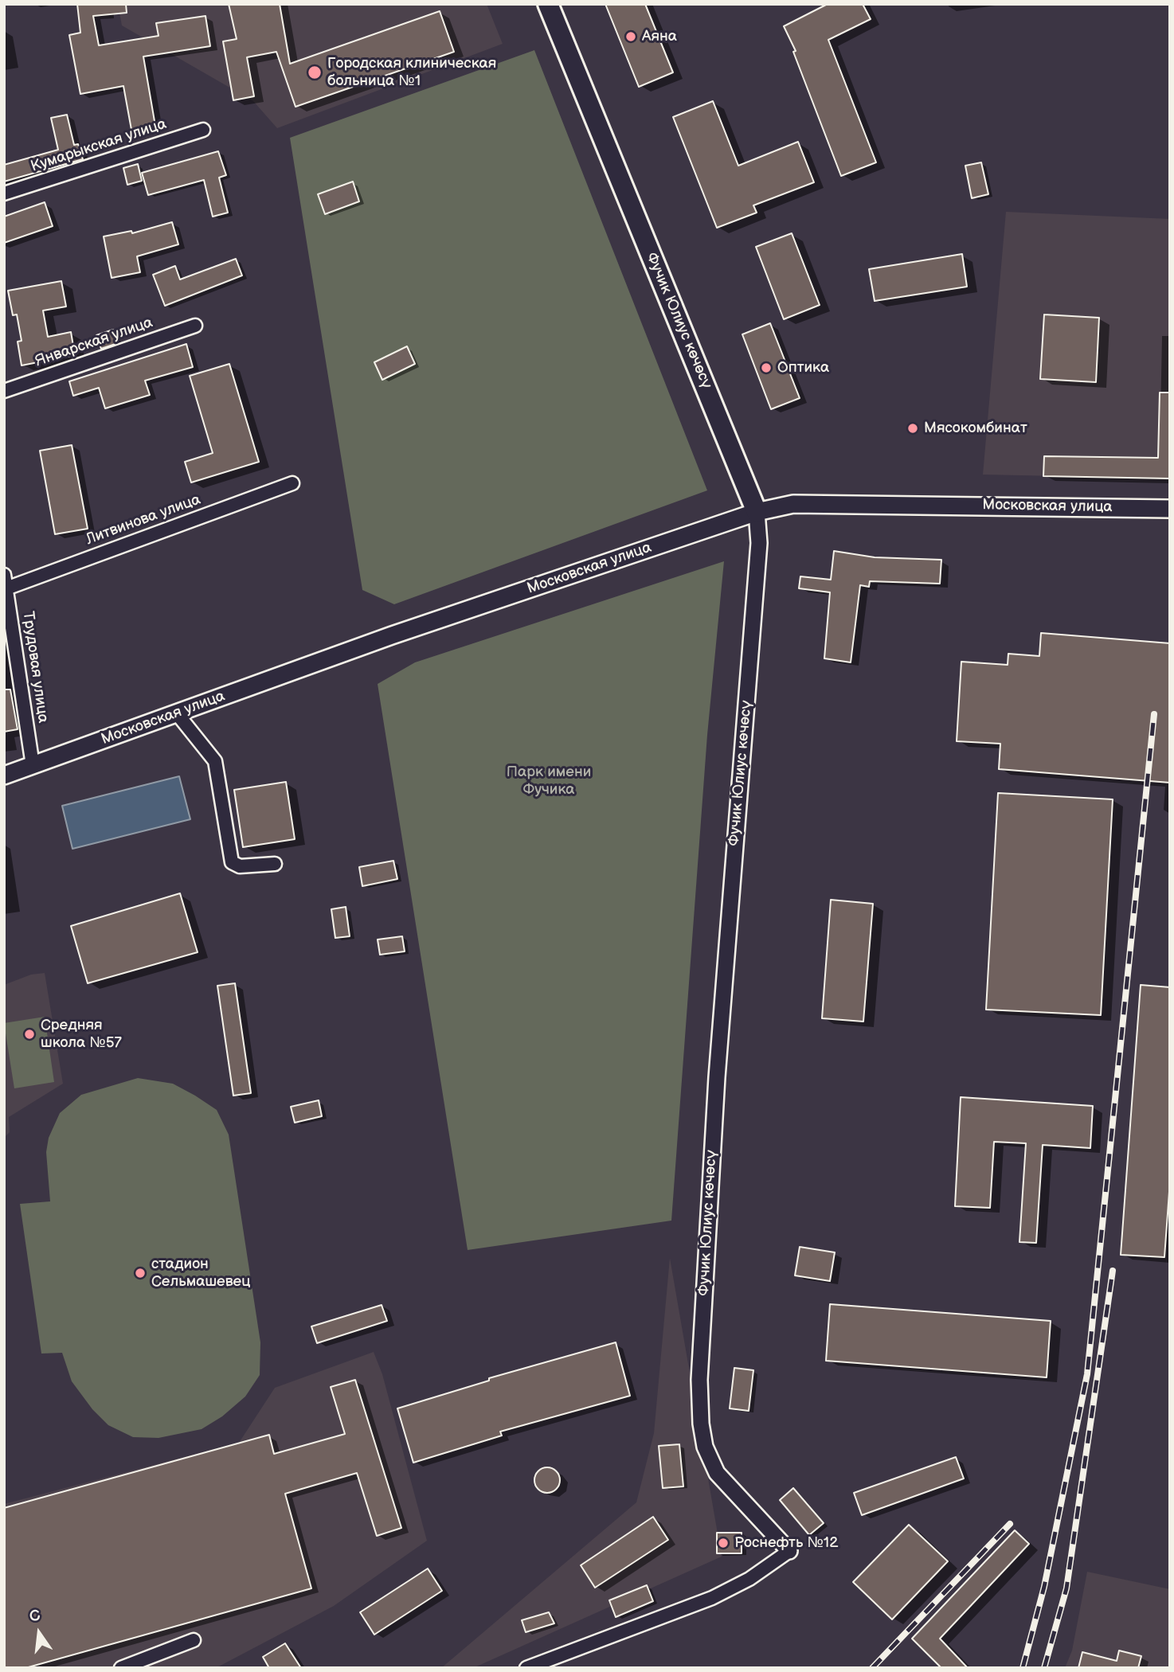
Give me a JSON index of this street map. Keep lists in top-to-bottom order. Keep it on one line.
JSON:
{"streets":{"main road":["Фучик Юлиус көчөсү","Московская улица"],"street":["Кумарыкская улица","Январская улица","Литвинова улица","Трудовая улица"]},"crossings":[["Фучик Юлиус көчөсү","Московская улица"],["Московская улица","Трудовая улица"],["Литвинова улица","Трудовая улица"]],"parks":["Парк имени Фучика"],"places":["Аяна","Городская клиническая больница №1","Оптика","Мясокомбинат","Средняя школа №57","стадион Сельмашевец","Роснефть №12"],"north":"top"}
